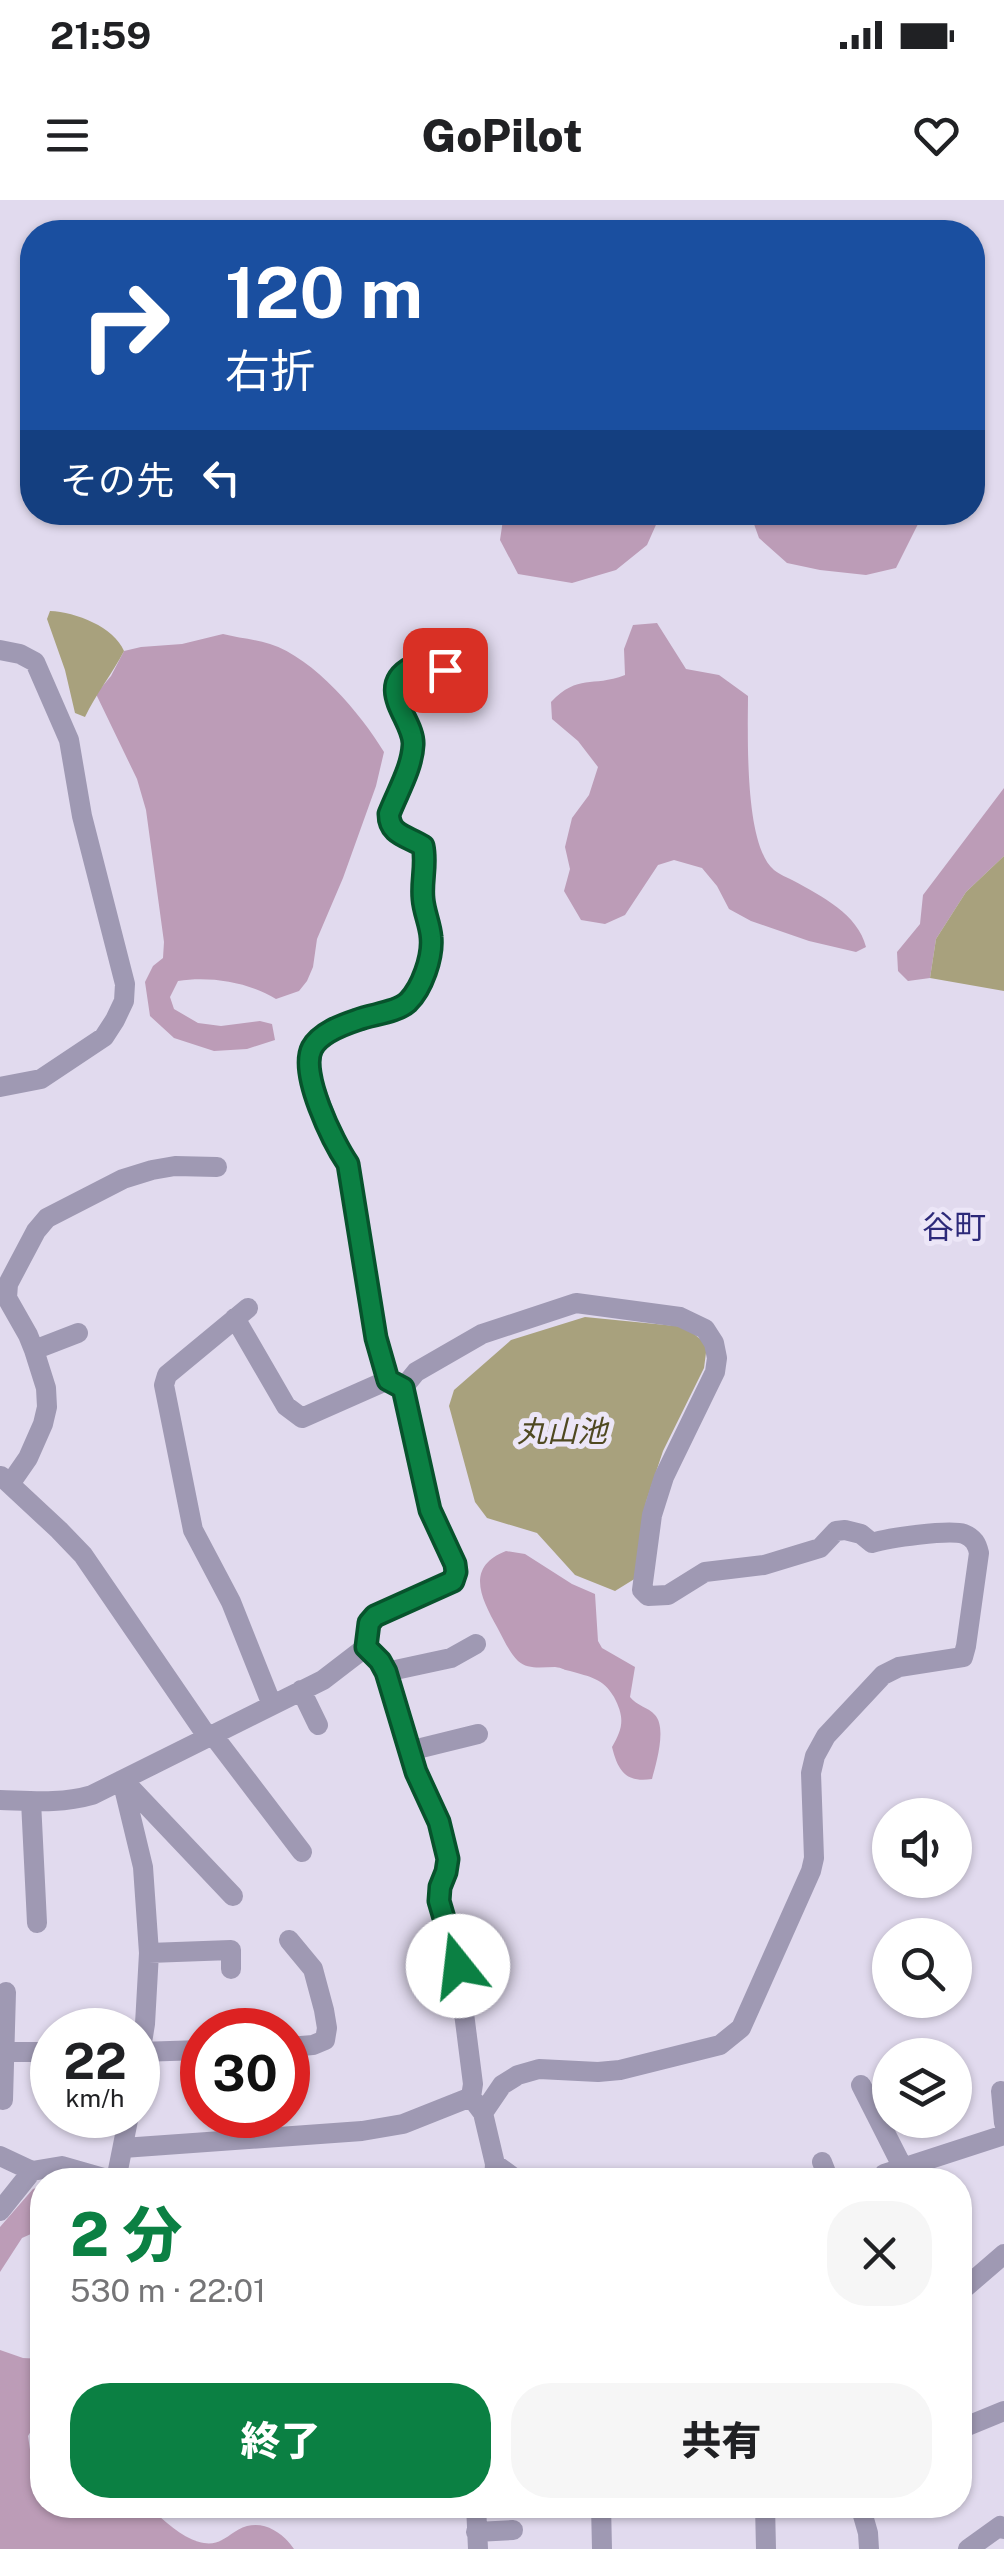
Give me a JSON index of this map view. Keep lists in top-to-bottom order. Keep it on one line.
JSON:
{"districts":["谷町"],"water":["丸山池"],"page":{"status":"21:59","header":"GoPilot","turn":["120 m","右折"],"then":"その先","speed":"22 km/h","limit":"30","heading":["2 分","530 m · 22:01"],"buttons":["終了","共有"]}}
